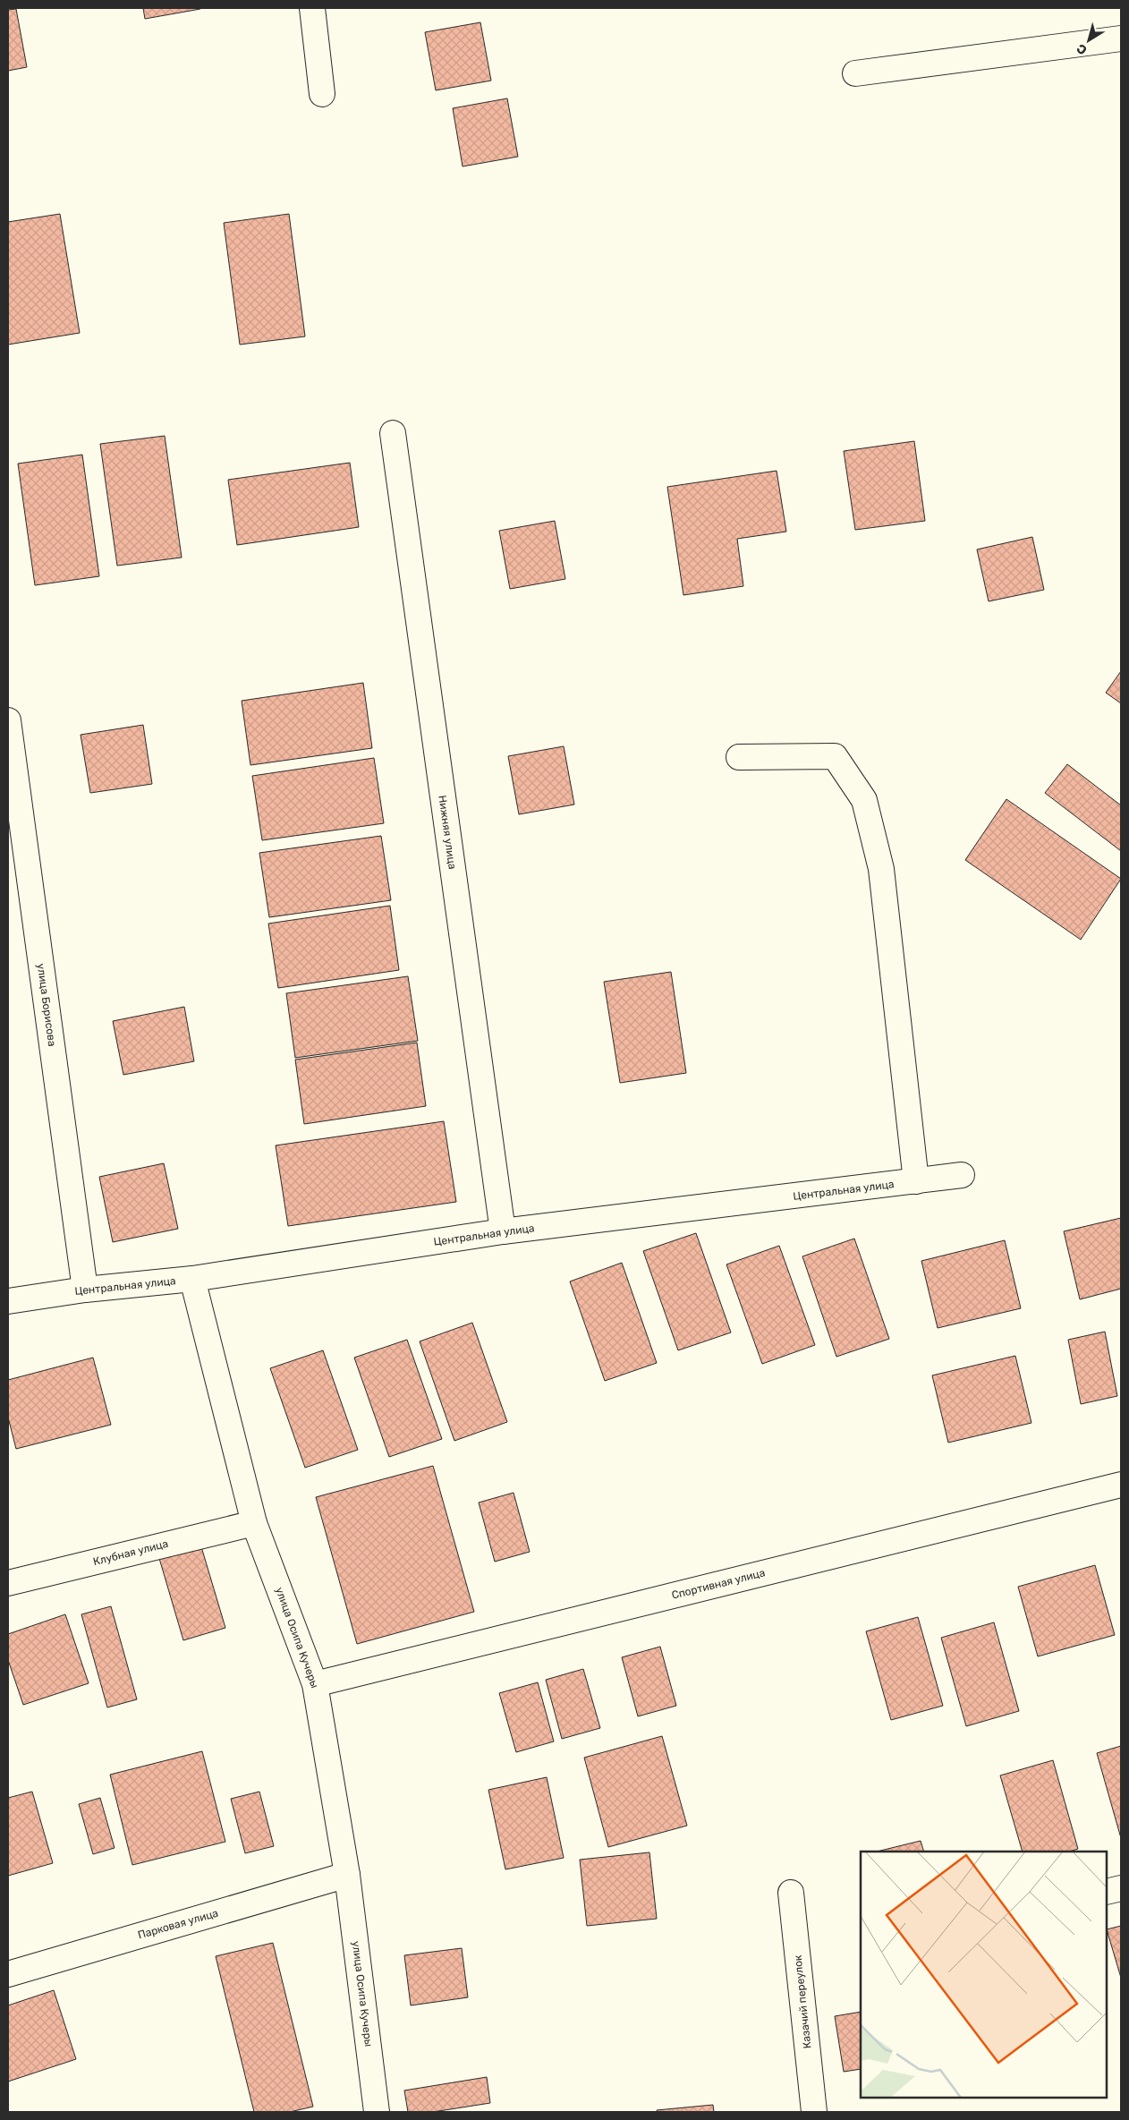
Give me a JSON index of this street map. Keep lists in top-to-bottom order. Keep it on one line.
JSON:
{"streets":{"street":["Нижняя улица","улица Борисова","Центральная улица","Клубная улица","Спортивная улица","улица Осипа Кучеры","Парковая улица","Казачий переулок"]},"crossings":[["Нижняя улица","Центральная улица"],["улица Борисова","Центральная улица"],["Центральная улица","улица Осипа Кучеры"],["Клубная улица","улица Осипа Кучеры"],["Спортивная улица","улица Осипа Кучеры"],["улица Осипа Кучеры","Парковая улица"]],"north":"bottom left"}
